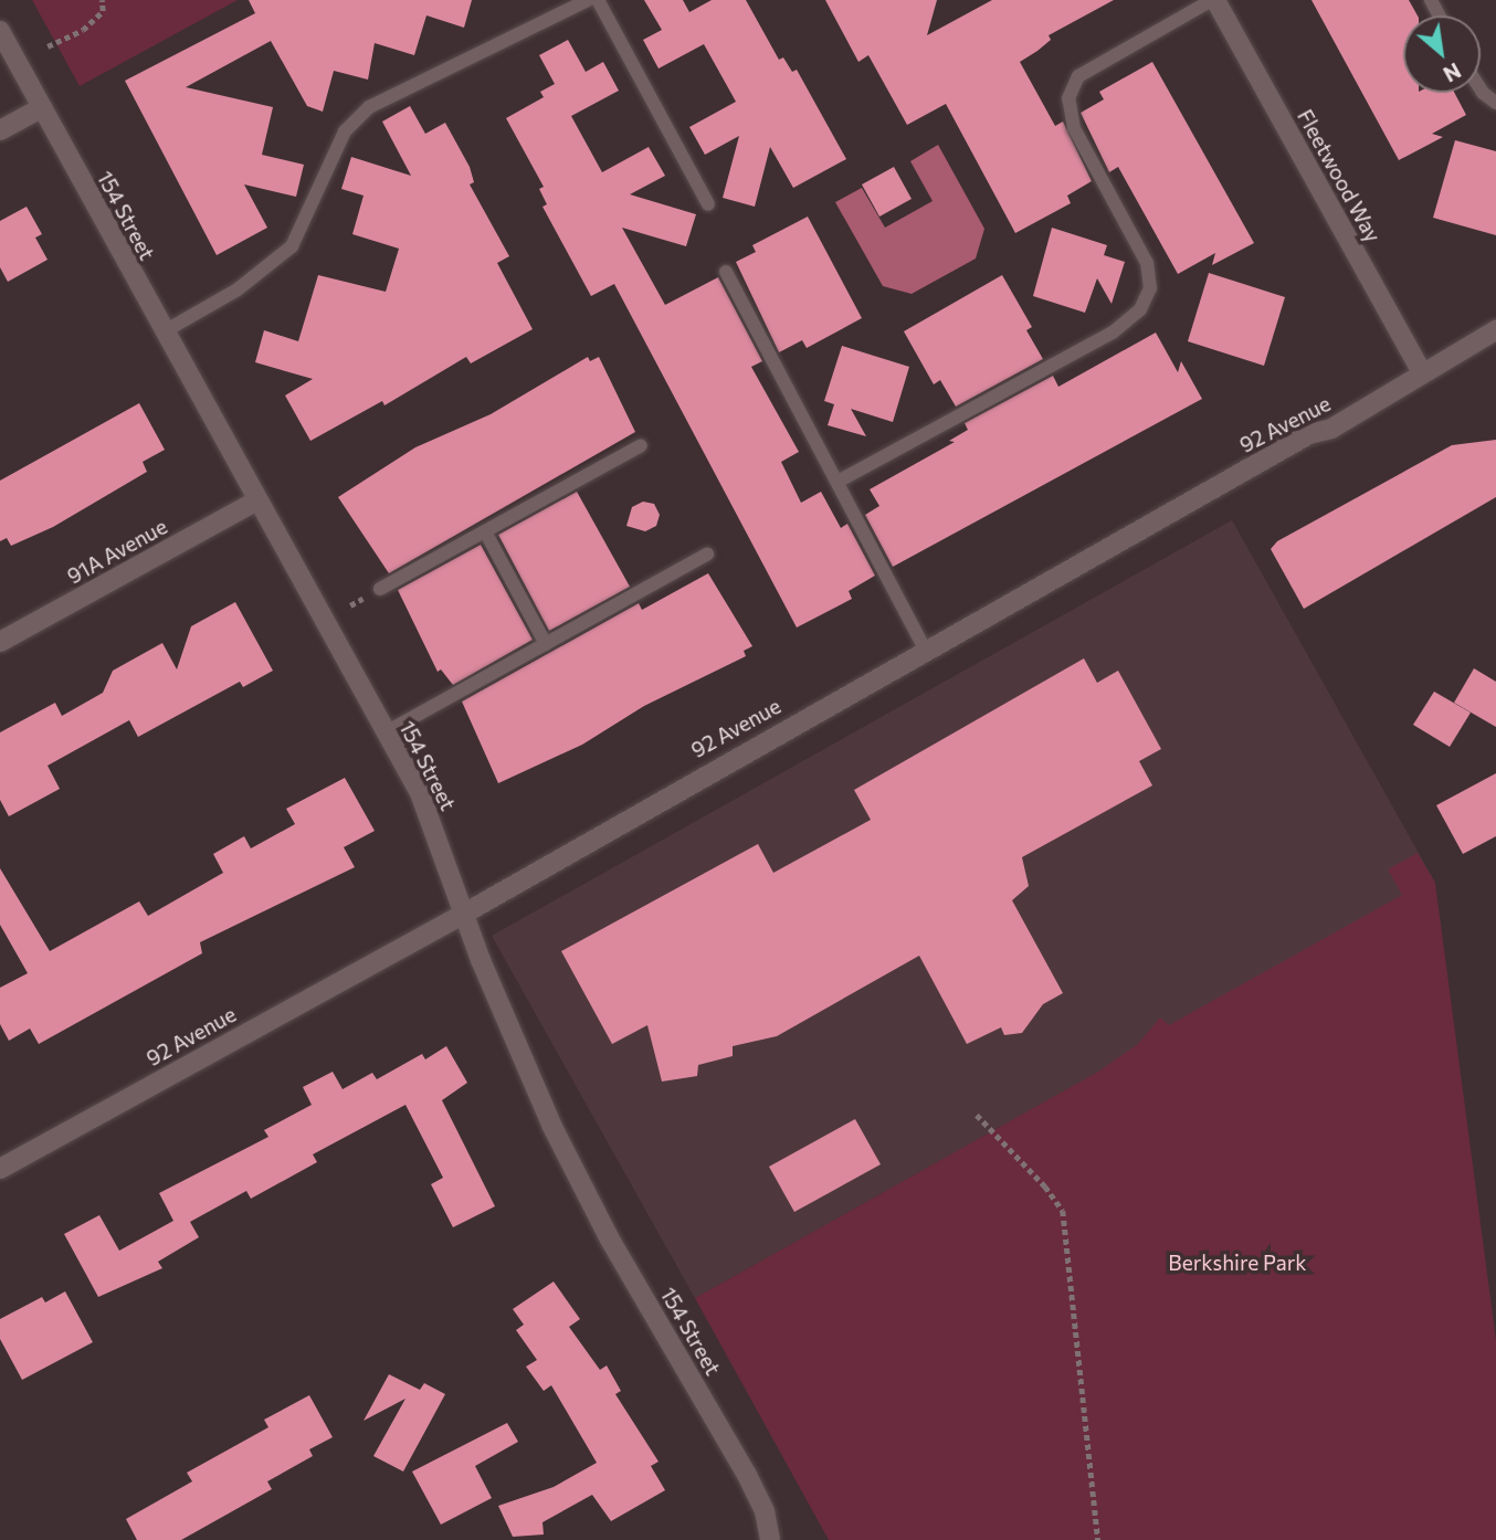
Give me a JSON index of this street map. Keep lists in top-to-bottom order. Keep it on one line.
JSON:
{"streets":{"street":["Fleetwood Way","154 Street","92 Avenue","91A Avenue"]},"crossings":[["Fleetwood Way","92 Avenue"],["154 Street","92 Avenue"],["154 Street","91A Avenue"]],"parks":["Berkshire Park"],"north":"bottom right"}
